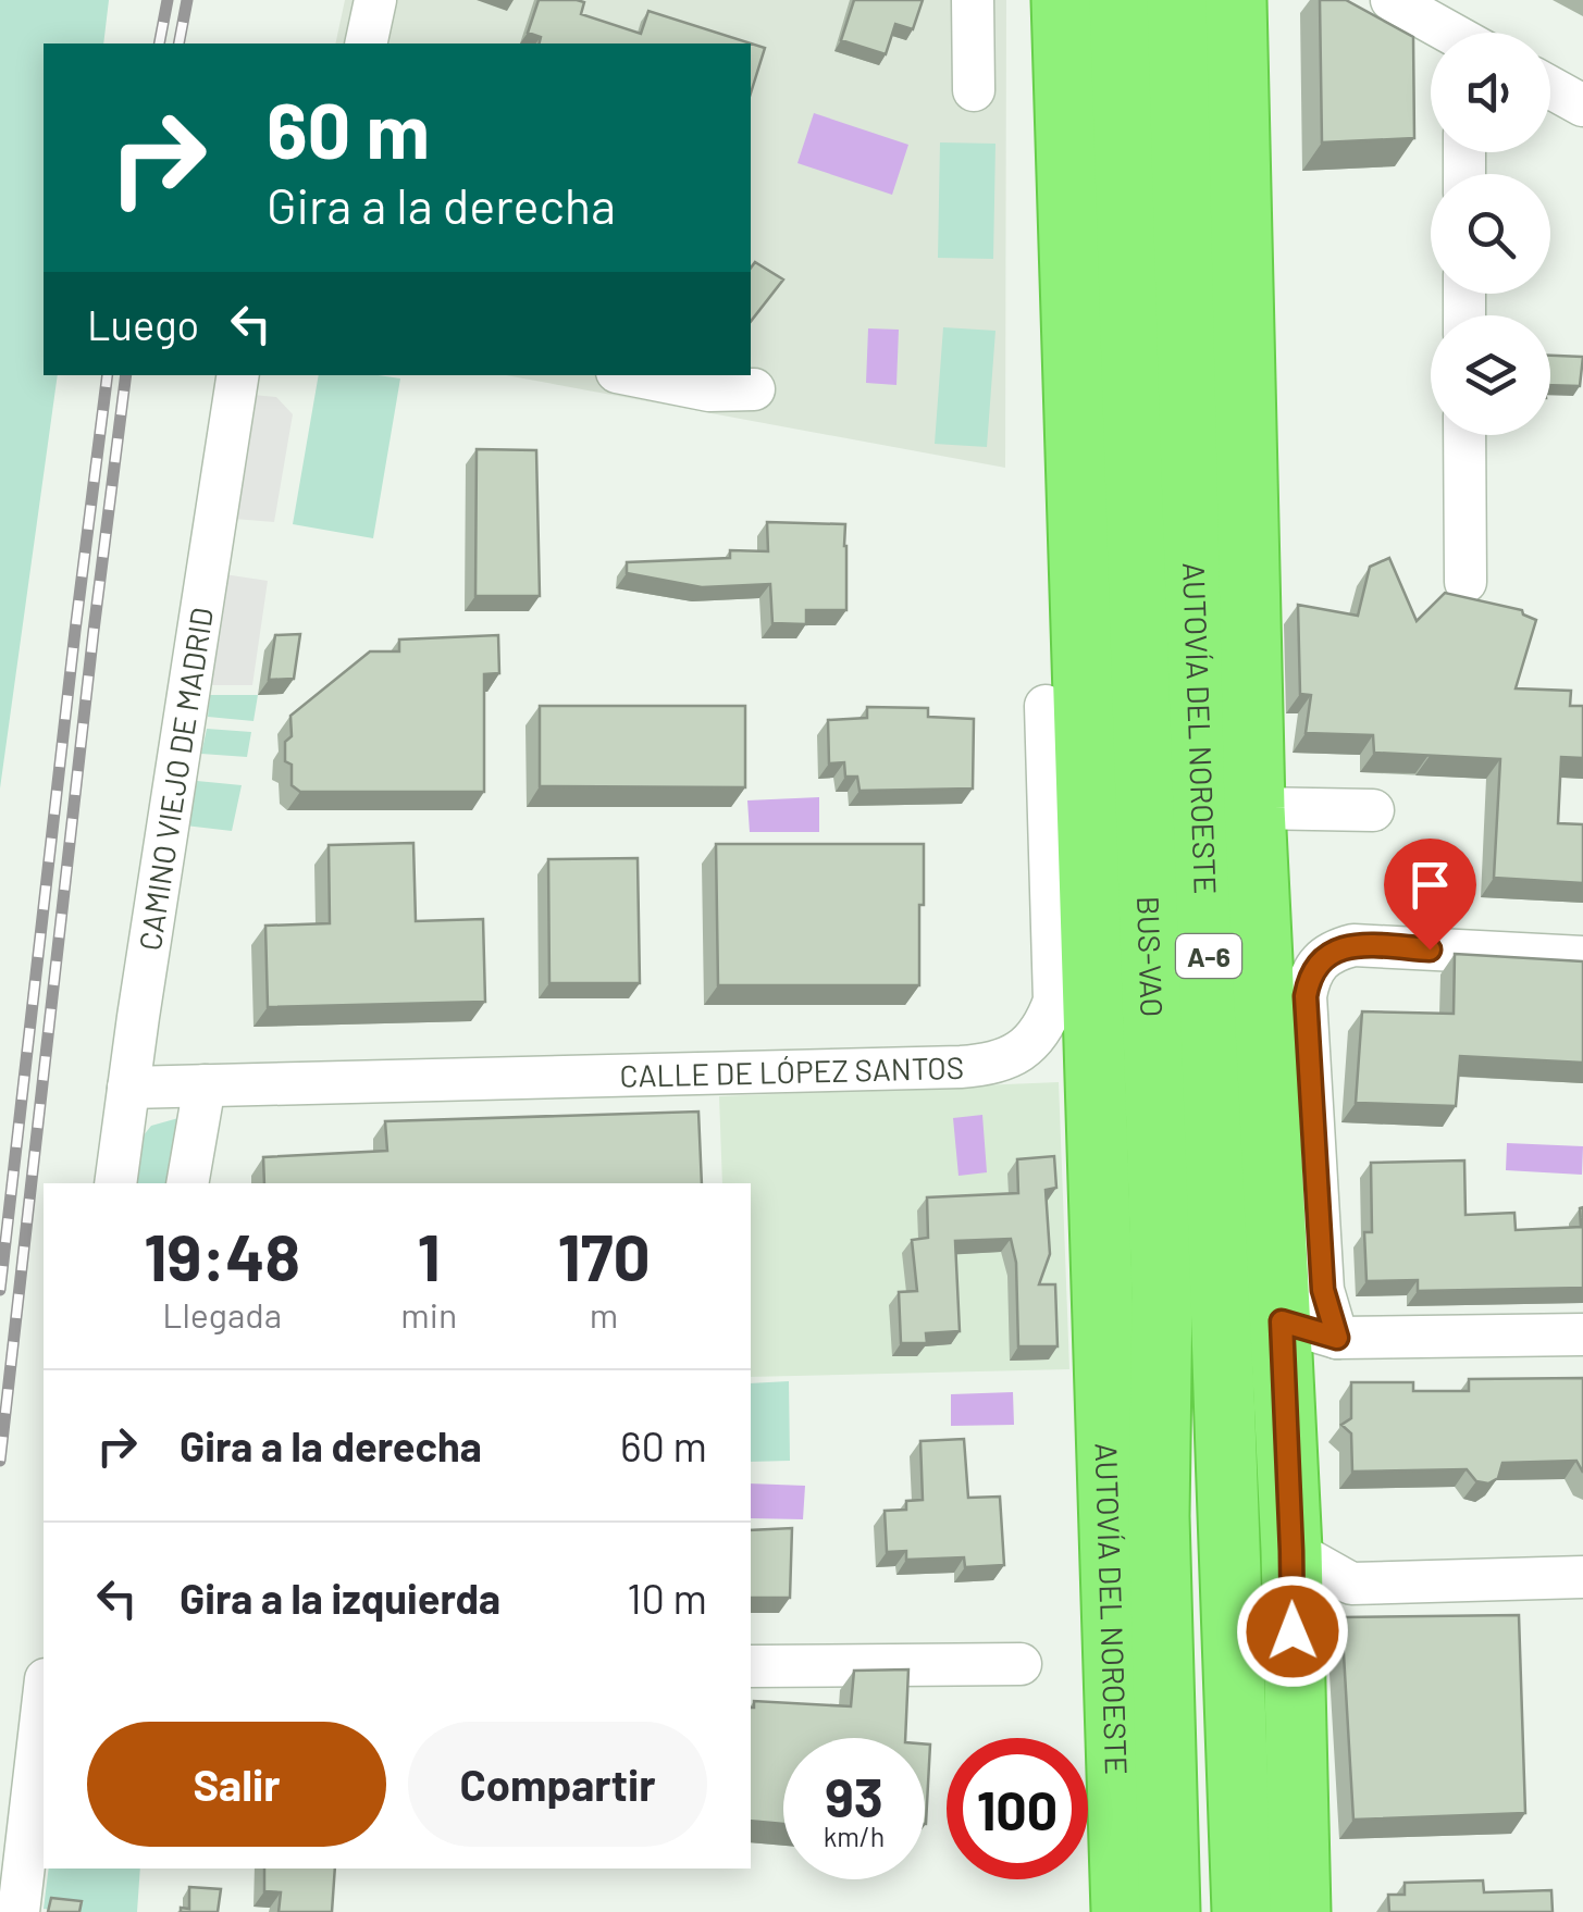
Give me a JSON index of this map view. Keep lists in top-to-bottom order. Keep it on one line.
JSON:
{"streets":{"highway":["AUTOVÍA DEL NOROESTE","BUS-VAO","A-6"],"street":["CAMINO VIEJO DE MADRID","CALLE DE LÓPEZ SANTOS"]},"crossings":[["CAMINO VIEJO DE MADRID","CALLE DE LÓPEZ SANTOS"]],"page":{"turn":["60 m","Gira a la derecha"],"then":"Luego","eta":["19:48","Llegada","1","min","170","m"],"list":[{"name":"Gira a la derecha","value":"60 m"},{"name":"Gira a la izquierda","value":"10 m"}],"buttons":["Salir","Compartir"],"speed":"93 km/h","limit":"100"}}
